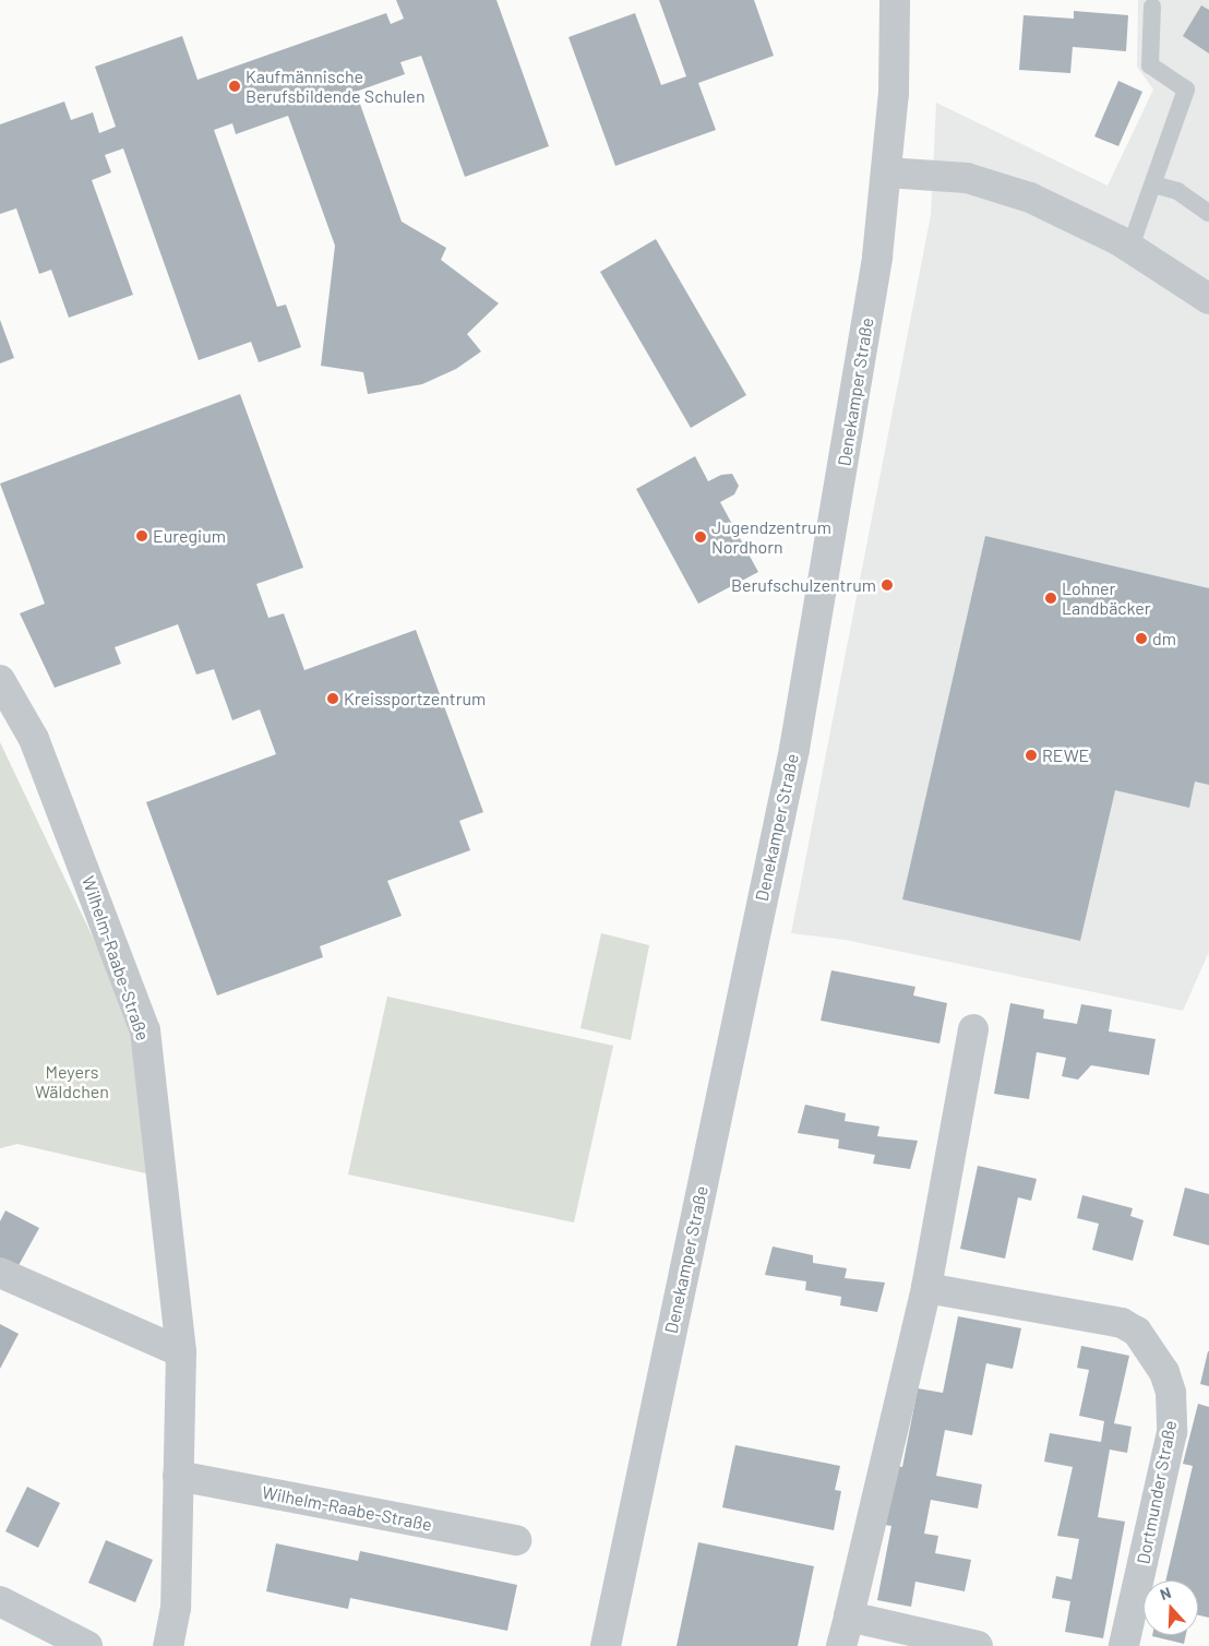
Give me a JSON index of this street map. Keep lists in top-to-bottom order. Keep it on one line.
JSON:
{"streets":{"street":["Denekamper Straße","Wilhelm-Raabe-Straße","Dortmunder Straße"]},"parks":["Meyers Wäldchen"],"places":["Kaufmännische Berufsbildende Schulen","Euregium","Jugendzentrum Nordhorn","Berufschulzentrum","Lohner Landbäcker","dm","Kreissportzentrum","REWE"],"north":"top"}
